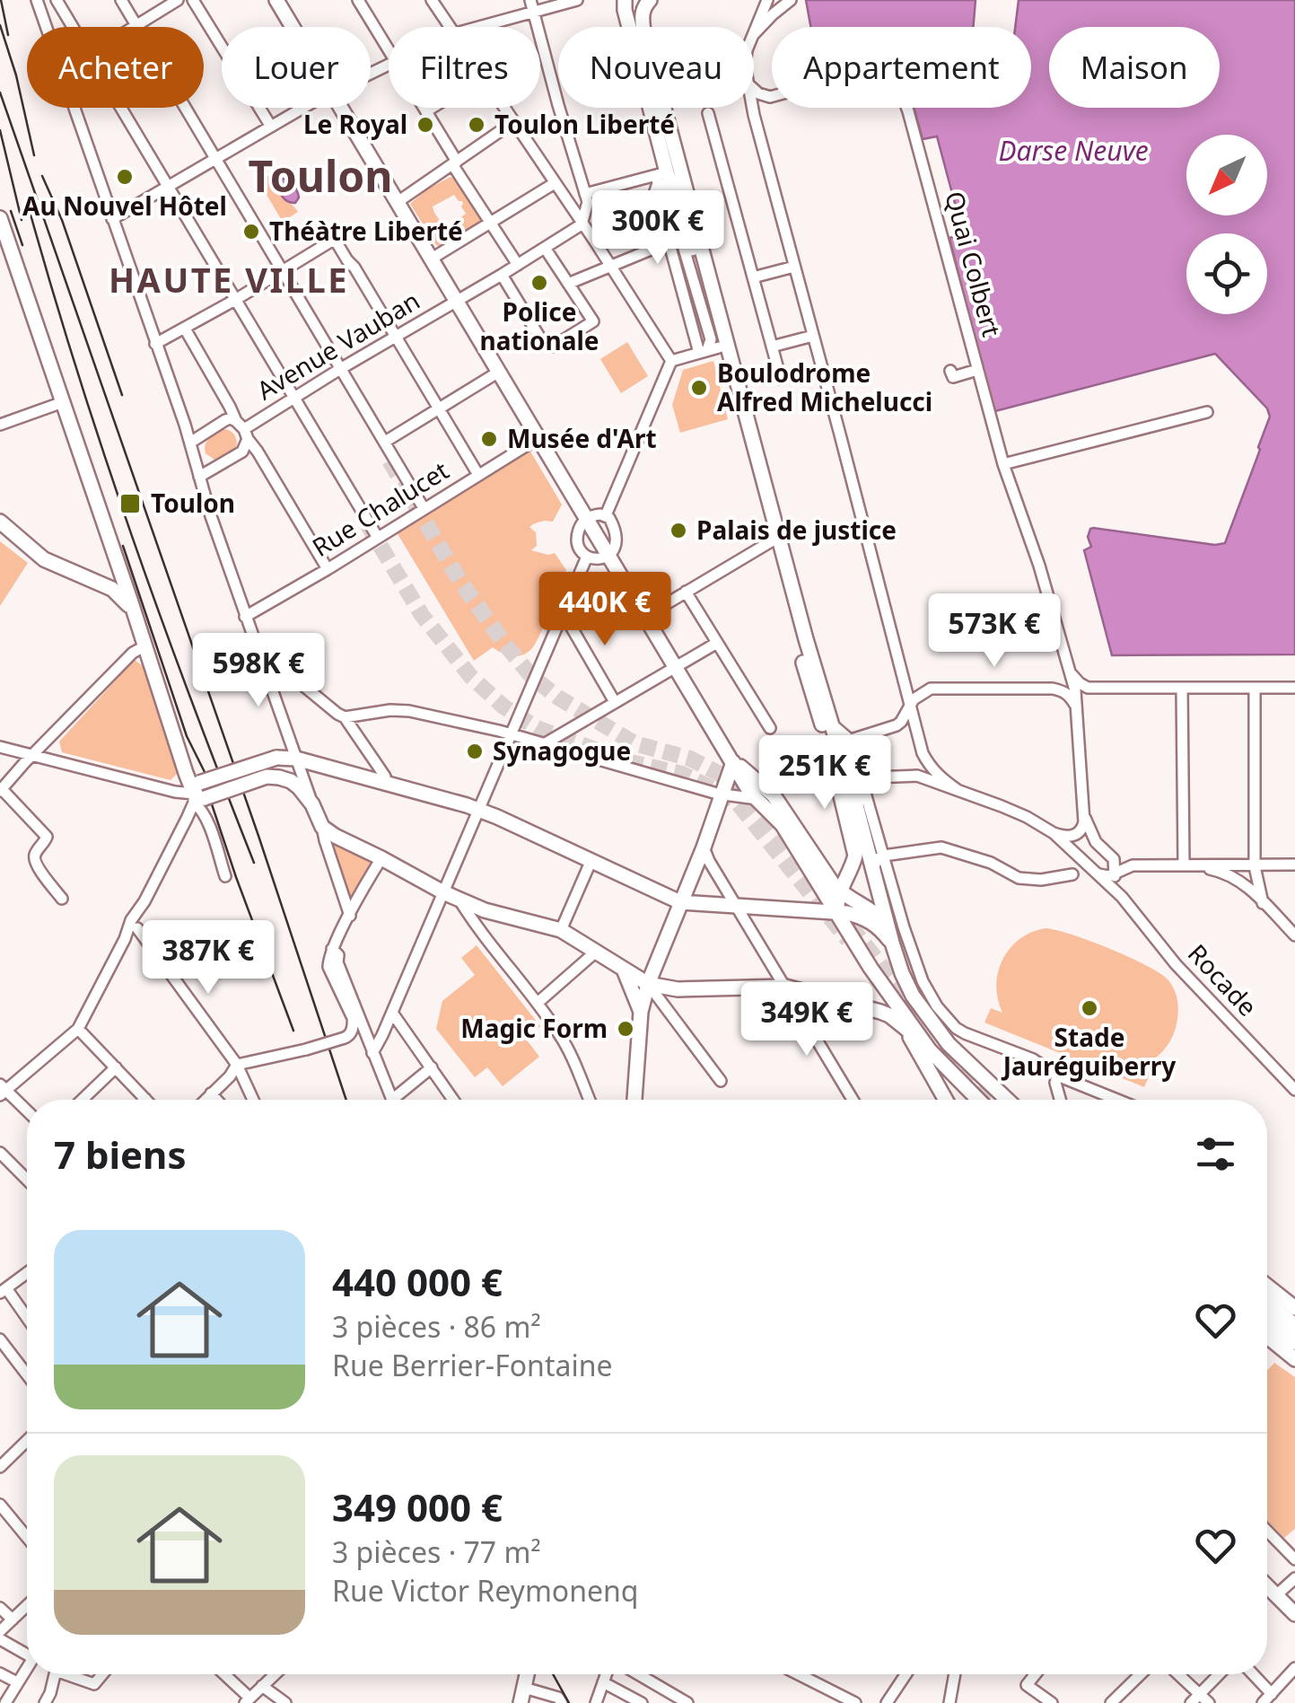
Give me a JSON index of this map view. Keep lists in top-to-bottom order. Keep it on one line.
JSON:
{"streets":{"street":["Quai Colbert","Avenue Vauban","Rue Chalucet","Rocade"]},"districts":["Toulon","HAUTE VILLE"],"water":["Darse Neuve"],"places":{"other":["Le Royal","Toulon Liberté","Au Nouvel Hôtel","Théàtre Liberté","Police nationale","Boulodrome Alfred Michelucci","Musée d'Art","Palais de justice","Synagogue","Stade Jauréguiberry","Magic Form"],"transit":["Toulon"]},"north":"bottom left","page":{"chip":["Acheter","Louer","Filtres","Nouveau","Appartement","Maison"],"price":["300K €","440K €","573K €","598K €","251K €","387K €","349K €"],"heading":"7 biens","list":[{"name":"440 000 €","note":"3 pièces · 86 m² · Rue Berrier-Fontaine"},{"name":"349 000 €","note":"3 pièces · 77 m² · Rue Victor Reymonenq"}]}}
